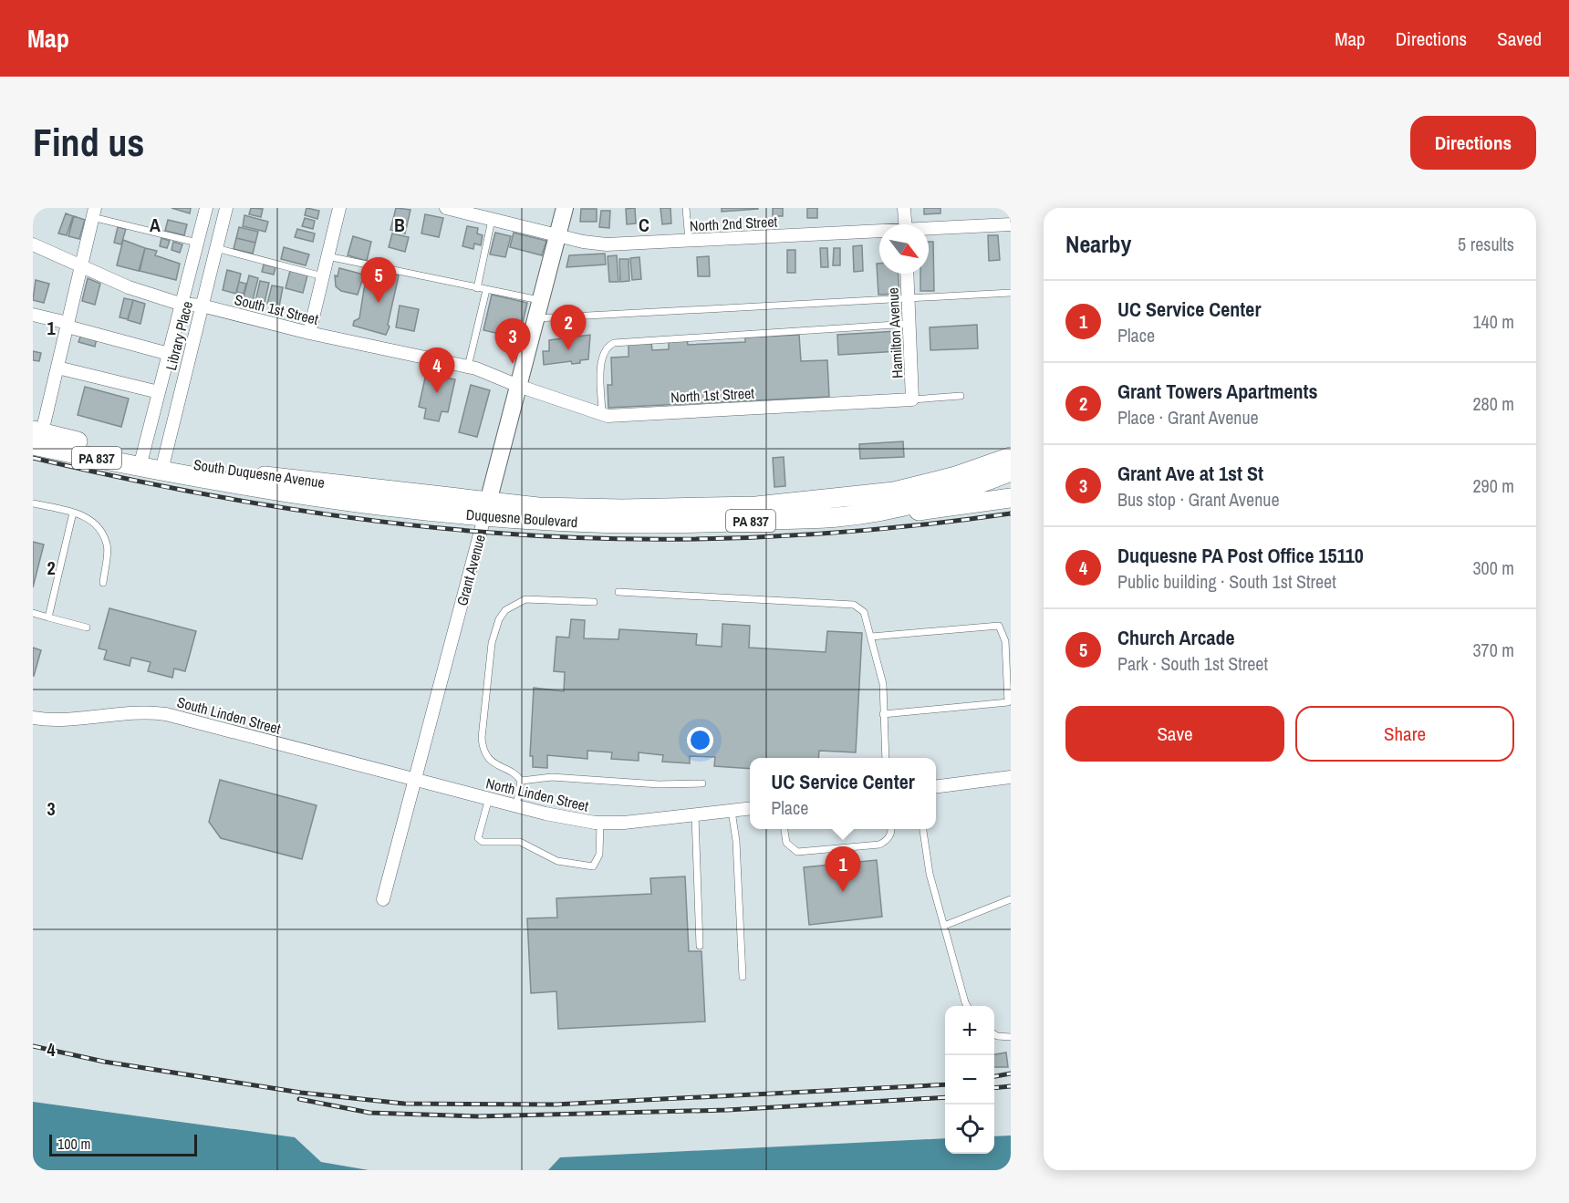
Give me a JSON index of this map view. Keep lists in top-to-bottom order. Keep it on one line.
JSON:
{"streets":{"main road":["PA 837","Duquesne Boulevard"],"street":["North 2nd Street","South 1st Street","Hamilton Avenue","Library Place","North 1st Street","Grant Avenue","South Linden Street","North Linden Street"]},"crossings":[["North 2nd Street","Grant Avenue"],["South 1st Street","Library Place"],["South 1st Street","North 1st Street"],["South 1st Street","Grant Avenue"],["Hamilton Avenue","North 1st Street"],["Library Place","PA 837"],["Library Place","Duquesne Boulevard"],["North 1st Street","Grant Avenue"],["PA 837","Duquesne Boulevard"],["Duquesne Boulevard","Grant Avenue"],["Grant Avenue","South Linden Street"],["Grant Avenue","North Linden Street"],["South Linden Street","North Linden Street"]],"scale_bar":"100 m","north":"bottom right","page":{"header":"Map","nav":["Map","Directions","Saved"],"buttons":["Directions",["Save","Share"]],"title":"Find us","heading":["Nearby","5 results"],"pins":["5","2","3","4","1"],"list":[{"mark":"1","name":"UC Service Center","note":"Place","value":"140 m"},{"mark":"2","name":"Grant Towers Apartments","note":"Place · Grant Avenue","value":"280 m"},{"mark":"3","name":"Grant Ave at 1st St","note":"Bus stop · Grant Avenue","value":"290 m"},{"mark":"4","name":"Duquesne PA Post Office 15110","note":"Public building · South 1st Street","value":"300 m"},{"mark":"5","name":"Church Arcade","note":"Park · South 1st Street","value":"370 m"}],"popup":["UC Service Center","Place"],"map_buttons":["+","−"],"scale":"100 m"},"grid":{"columns":["A","B","C"],"rows":["1","2","3","4"]}}
